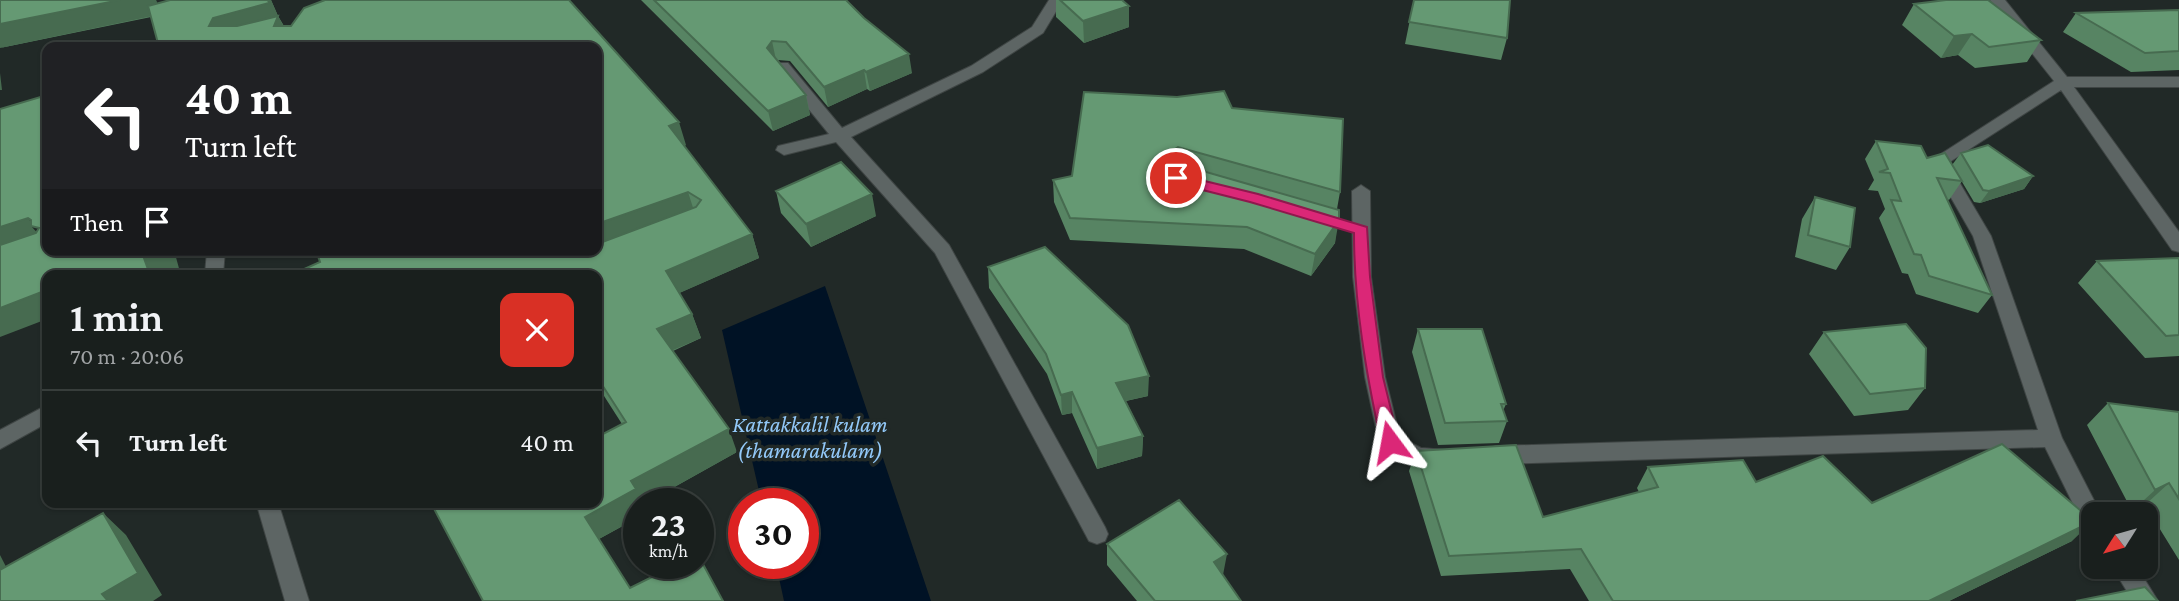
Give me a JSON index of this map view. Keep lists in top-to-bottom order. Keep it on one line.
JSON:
{"water":["Kattakkalil kulam (thamarakulam)"],"north":"bottom left","page":{"turn":["40 m","Turn left"],"then":"Then","heading":["1 min","70 m · 20:06"],"list":[{"name":"Turn left","value":"40 m"}],"speed":"23 km/h","limit":"30"}}
